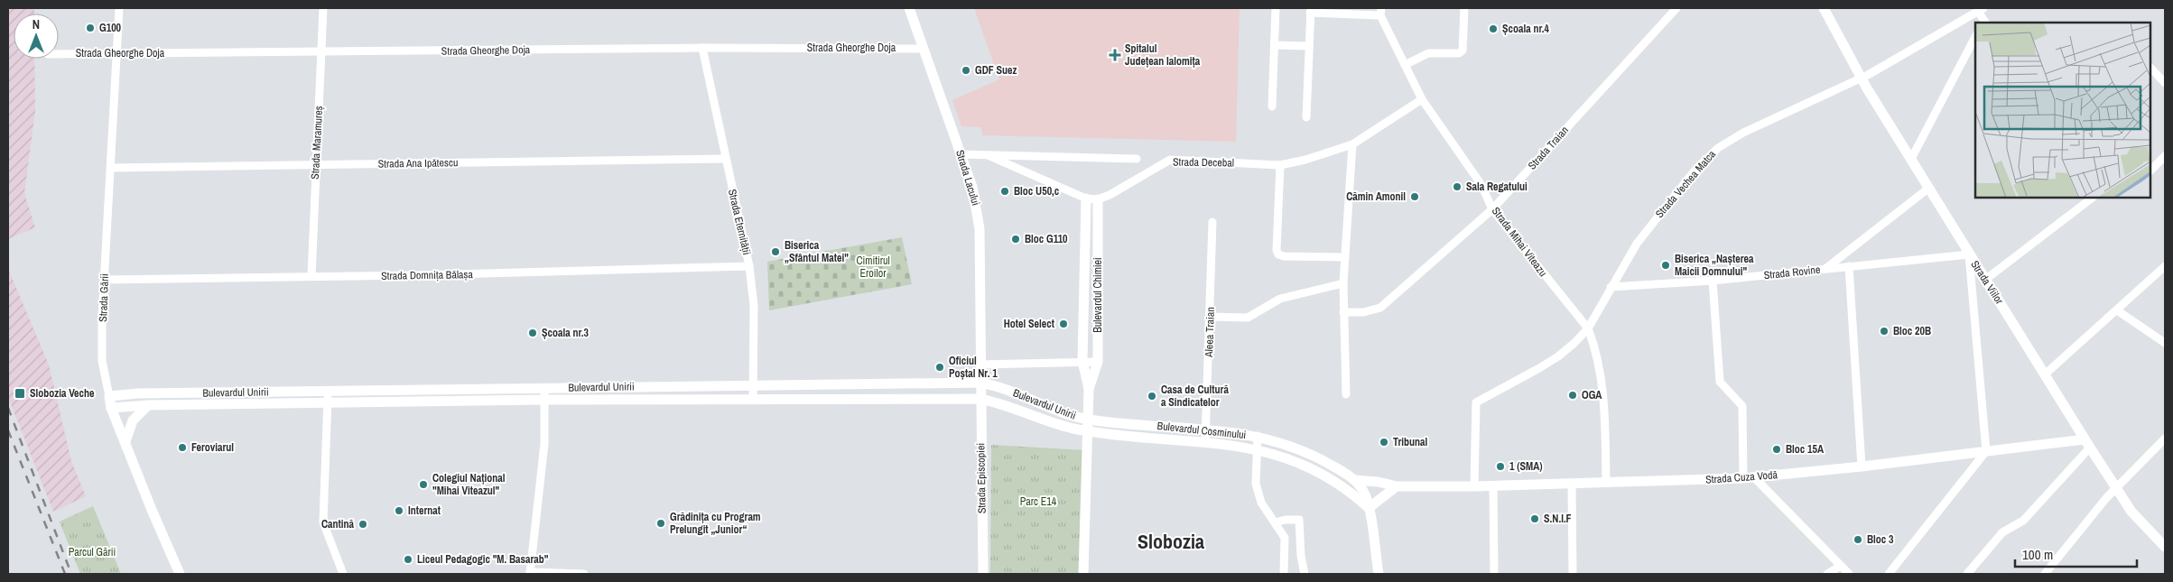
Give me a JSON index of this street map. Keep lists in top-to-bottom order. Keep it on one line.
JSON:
{"streets":{"street":["Strada Gheorghe Doja","Strada Maramureș","Strada Traian","Strada Decebal","Strada Ana Ipătescu","Strada Lacului","Strada Vechea Matca","Strada Eternității","Strada Mihai Viteazu","Strada Rovine","Strada Domnița Bălașa","Strada Viilor","Bulevardul Chimiei","Strada Gării","Aleea Traian","Bulevardul Unirii","Bulevardul Cosminului","Strada Cuza Vodă","Strada Episcopiei"]},"crossings":[["Strada Gheorghe Doja","Strada Maramureș"],["Strada Gheorghe Doja","Strada Lacului"],["Strada Gheorghe Doja","Strada Eternității"],["Strada Gheorghe Doja","Strada Gării"],["Strada Maramureș","Strada Ana Ipătescu"],["Strada Maramureș","Strada Domnița Bălașa"],["Strada Traian","Strada Mihai Viteazu"],["Strada Decebal","Strada Mihai Viteazu"],["Strada Decebal","Bulevardul Chimiei"],["Strada Ana Ipătescu","Strada Eternității"],["Strada Ana Ipătescu","Strada Gării"],["Strada Lacului","Bulevardul Unirii"],["Strada Lacului","Strada Episcopiei"],["Strada Vechea Matca","Strada Rovine"],["Strada Vechea Matca","Strada Viilor"],["Strada Eternității","Strada Domnița Bălașa"],["Strada Eternității","Bulevardul Unirii"],["Strada Mihai Viteazu","Strada Cuza Vodă"],["Strada Rovine","Strada Viilor"],["Strada Domnița Bălașa","Strada Gării"],["Strada Viilor","Strada Cuza Vodă"],["Bulevardul Chimiei","Bulevardul Unirii"],["Bulevardul Chimiei","Bulevardul Cosminului"],["Strada Gării","Bulevardul Unirii"],["Aleea Traian","Bulevardul Cosminului"],["Bulevardul Unirii","Bulevardul Cosminului"],["Bulevardul Unirii","Strada Episcopiei"],["Bulevardul Cosminului","Strada Cuza Vodă"]],"districts":["Slobozia"],"parks":["Cimitirul Eroilor","Parc E14","Parcul Gării"],"places":{"other":["G100","Școala nr.4","GDF Suez","Sala Regatului","Bloc U50,c","Cămin Amonil","Bloc G110","Biserica „Sfântul Matei\"","Biserica „Nașterea Maicii Domnului\"","Hotel Select","Bloc 20B","Școala nr.3","Oficiul Poștal Nr. 1","OGA","Casa de Cultură a Sindicatelor","Tribunal","Feroviarul","Bloc 15A","1 (SMA)","Colegiul Național \"Mihai Viteazul\"","Internat","S.N.I.F","Grădinița cu Program Prelungit „Junior“","Cantină","Bloc 3","Liceul Pedagogic \"M. Basarab\""],"health":["Spitalul Județean Ialomița"],"transit":["Slobozia Veche"]},"scale_bar":"100 m","north":"top"}
